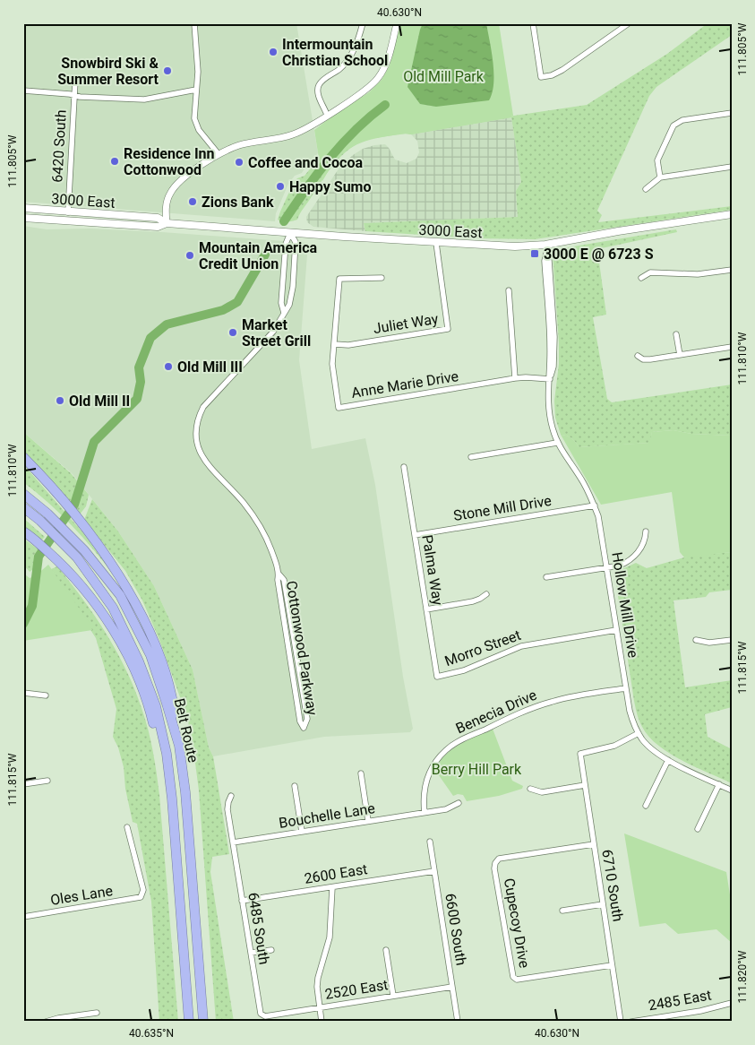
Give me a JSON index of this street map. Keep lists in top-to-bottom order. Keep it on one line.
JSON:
{"streets":{"highway":["Belt Route"],"main road":["3000 East"],"street":["6420 South","Juliet Way","Anne Marie Drive","Stone Mill Drive","Palma Way","Hollow Mill Drive","Cottonwood Parkway","Morro Street","Benecia Drive","Bouchelle Lane","2600 East","6710 South","Oles Lane","Cupecoy Drive","6485 South","6600 South","2520 East","2485 East"]},"crossings":[["6420 South","3000 East"],["3000 East","Juliet Way"],["3000 East","Hollow Mill Drive"],["3000 East","Cottonwood Parkway"],["Juliet Way","Anne Marie Drive"],["Anne Marie Drive","Hollow Mill Drive"],["Stone Mill Drive","Palma Way"],["Stone Mill Drive","Hollow Mill Drive"],["Palma Way","Morro Street"],["Hollow Mill Drive","Morro Street"],["Hollow Mill Drive","Benecia Drive"],["Hollow Mill Drive","6710 South"],["Benecia Drive","Bouchelle Lane"],["Bouchelle Lane","6485 South"],["2600 East","6485 South"],["2600 East","6600 South"],["6710 South","Cupecoy Drive"],["6485 South","2520 East"],["6600 South","2520 East"]],"parks":["Old Mill Park","Berry Hill Park"],"places":{"other":["Intermountain Christian School","Snowbird Ski & Summer Resort","Residence Inn Cottonwood","Coffee and Cocoa","Happy Sumo","Zions Bank","Mountain America Credit Union","Market Street Grill","Old Mill III","Old Mill II"],"transit":["3000 E @ 6723 S"]},"coordinates":["40.630°N","111.805°W","111.810°W","111.815°W","111.820°W","40.635°N"]}
